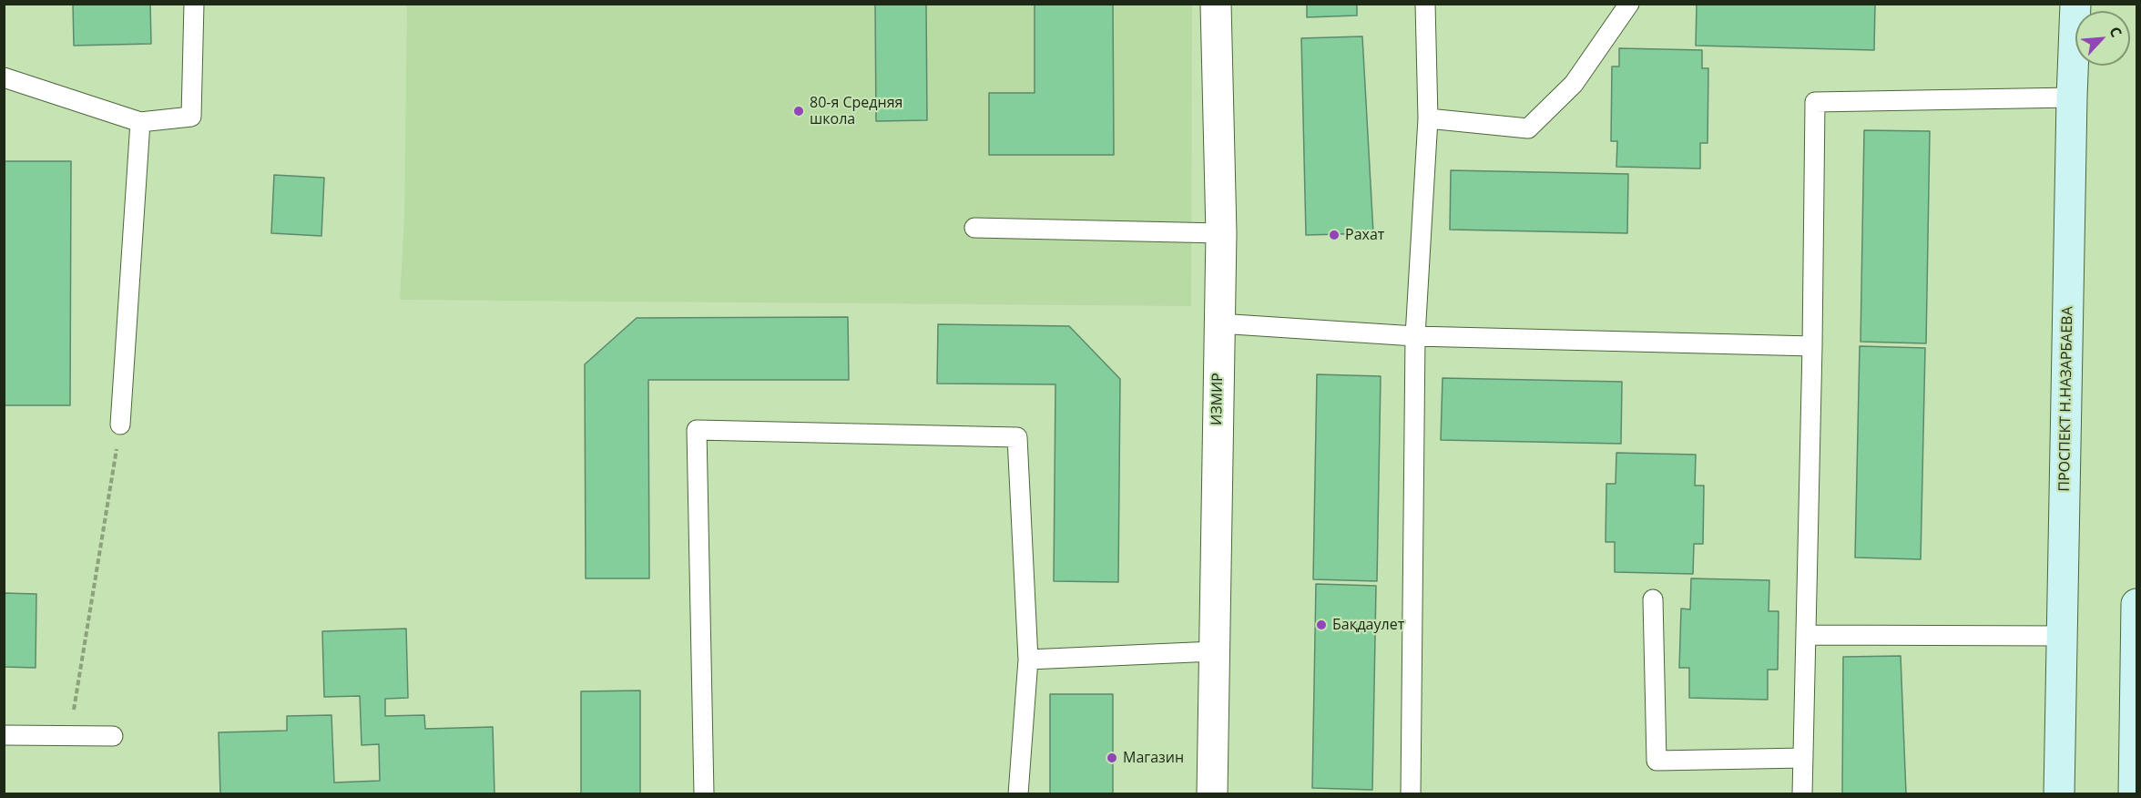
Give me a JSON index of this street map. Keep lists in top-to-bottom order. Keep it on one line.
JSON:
{"streets":{"main road":["ПРОСПЕКТ Н.НАЗАРБАЕВА"],"street":["ИЗМИР"]},"places":["80-я Средняя школа","Рахат","Бақдаулет","Магазин"],"north":"top right"}
